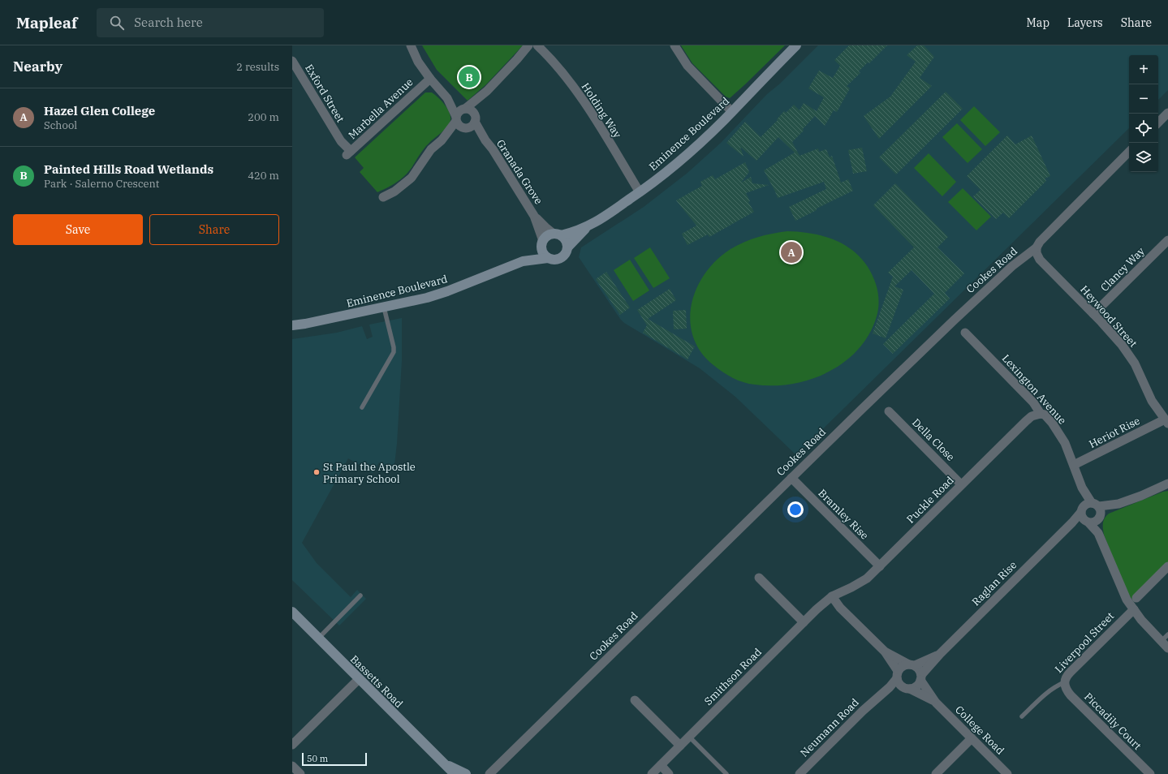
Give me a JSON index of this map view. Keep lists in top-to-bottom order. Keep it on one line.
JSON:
{"streets":{"street":["Exford Street","Marbella Avenue","Holding Way","Eminence Boulevard","Granada Grove","Clancy Way","Cookes Road","Heywood Street","Lexington Avenue","Heriot Rise","Della Close","Puckle Road","Bramley Rise","Raglan Rise","Liverpool Street","Smithson Road","Bassetts Road","Piccadily Court","Neumann Road","College Road"]},"crossings":[["Exford Street","Marbella Avenue"],["Holding Way","Eminence Boulevard"],["Eminence Boulevard","Granada Grove"],["Clancy Way","Heywood Street"],["Cookes Road","Heywood Street"],["Cookes Road","Bramley Rise"],["Heywood Street","Heriot Rise"],["Lexington Avenue","Heriot Rise"],["Lexington Avenue","Puckle Road"],["Lexington Avenue","Raglan Rise"],["Della Close","Puckle Road"],["Puckle Road","Bramley Rise"],["Puckle Road","Smithson Road"],["Raglan Rise","Neumann Road"],["Raglan Rise","College Road"],["Liverpool Street","Piccadily Court"],["Neumann Road","College Road"]],"places":["St Paul the Apostle Primary School"],"scale_bar":"50 m","page":{"header":"Mapleaf","search":"Search here","nav":["Map","Layers","Share"],"heading":["Nearby","2 results"],"map_buttons":["+","−"],"pins":["B","A"],"list":[{"mark":"A","name":"Hazel Glen College","note":"School","value":"200 m"},{"mark":"B","name":"Painted Hills Road Wetlands","note":"Park · Salerno Crescent","value":"420 m"}],"buttons":["Save","Share"],"scale":"50 m"}}
